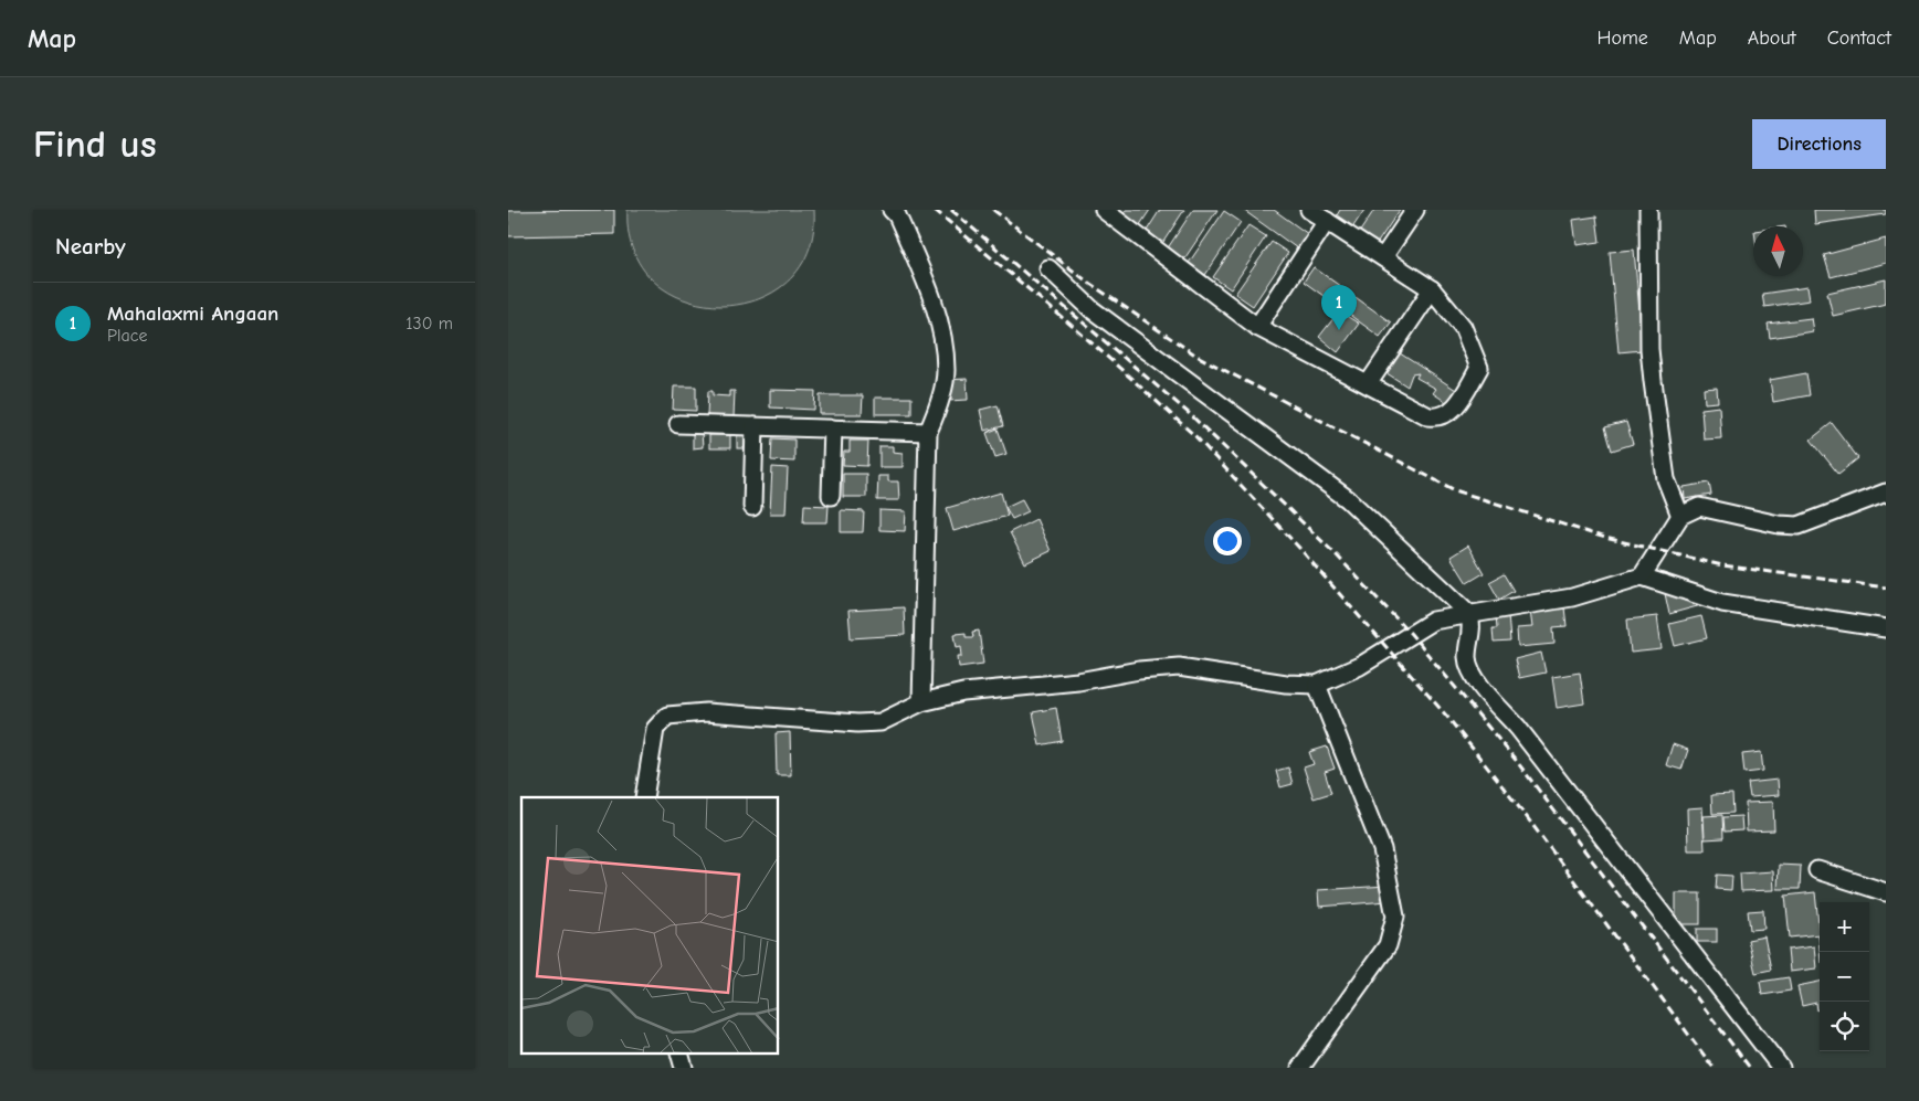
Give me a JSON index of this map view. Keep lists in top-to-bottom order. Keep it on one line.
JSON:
{"north":"top","page":{"header":"Map","nav":["Home","Map","About","Contact"],"buttons":"Directions","title":"Find us","heading":"Nearby","list":[{"mark":"1","name":"Mahalaxmi Angaan","note":"Place","value":"130 m"}],"pins":"1","map_buttons":["+","−"]}}
